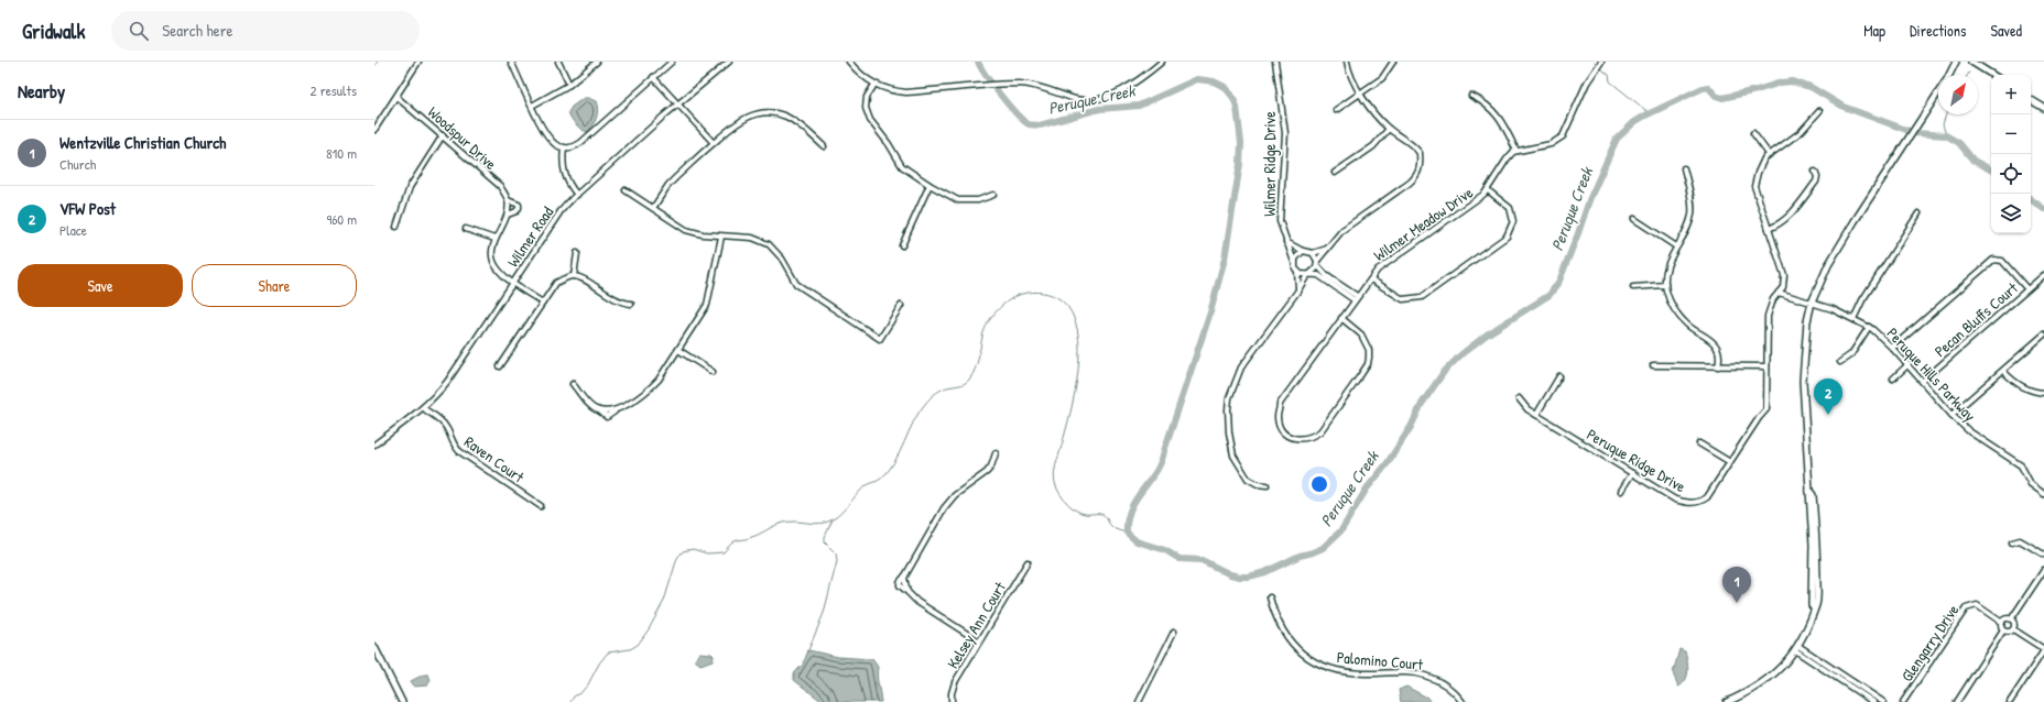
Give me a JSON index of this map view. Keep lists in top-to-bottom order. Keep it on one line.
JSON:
{"streets":{"street":["Woodspur Drive","Wilmer Ridge Drive","Wilmer Meadow Drive","Wilmer Road","Pecan Bluffs Court","Peruque Hills Parkway","Raven Court","Peruque Ridge Drive","Kelsey Ann Court","Glengarry Drive","Palomino Court"]},"crossings":[["Wilmer Road","Raven Court"],["Pecan Bluffs Court","Peruque Hills Parkway"],["Peruque Hills Parkway","Peruque Ridge Drive"]],"water":["Peruque Creek"],"north":"top right","page":{"header":"Gridwalk","search":"Search here","nav":["Map","Directions","Saved"],"heading":["Nearby","2 results"],"map_buttons":["+","−"],"list":[{"mark":"1","name":"Wentzville Christian Church","note":"Church","value":"810 m"},{"mark":"2","name":"VFW Post","note":"Place","value":"960 m"}],"buttons":["Save","Share"],"pins":["2","1"]}}
